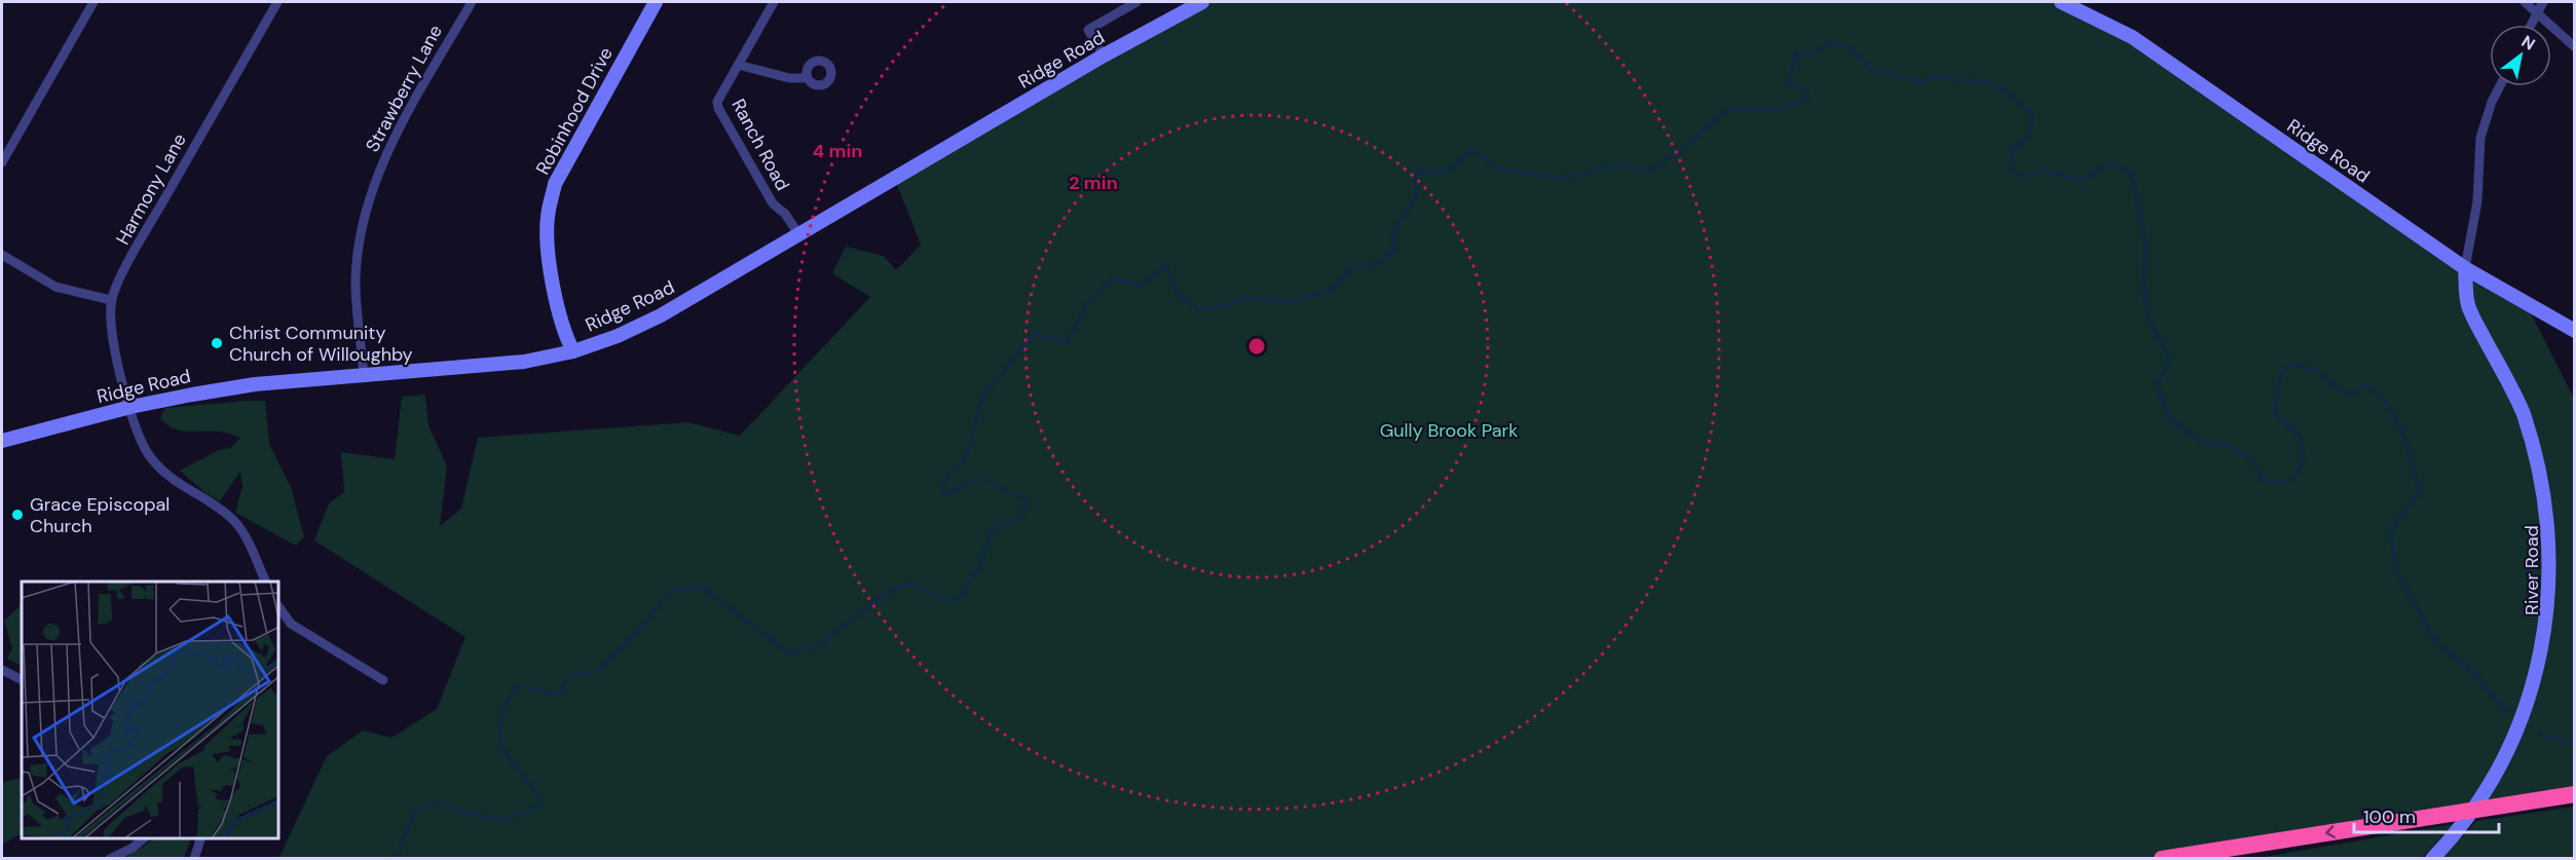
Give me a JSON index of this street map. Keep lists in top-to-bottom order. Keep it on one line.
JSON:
{"streets":{"main road":["Ridge Road","Robinhood Drive","River Road"],"street":["Strawberry Lane","Ranch Road","Harmony Lane"]},"crossings":[["Ridge Road","Strawberry Lane"],["Ridge Road","Robinhood Drive"],["Ridge Road","Ranch Road"],["Ridge Road","Harmony Lane"],["Ridge Road","River Road"]],"parks":["Gully Brook Park"],"places":["Christ Community Church of Willoughby","Grace Episcopal Church"],"scale_bar":"100 m","north":"top right","rings":["4 min","2 min"]}
